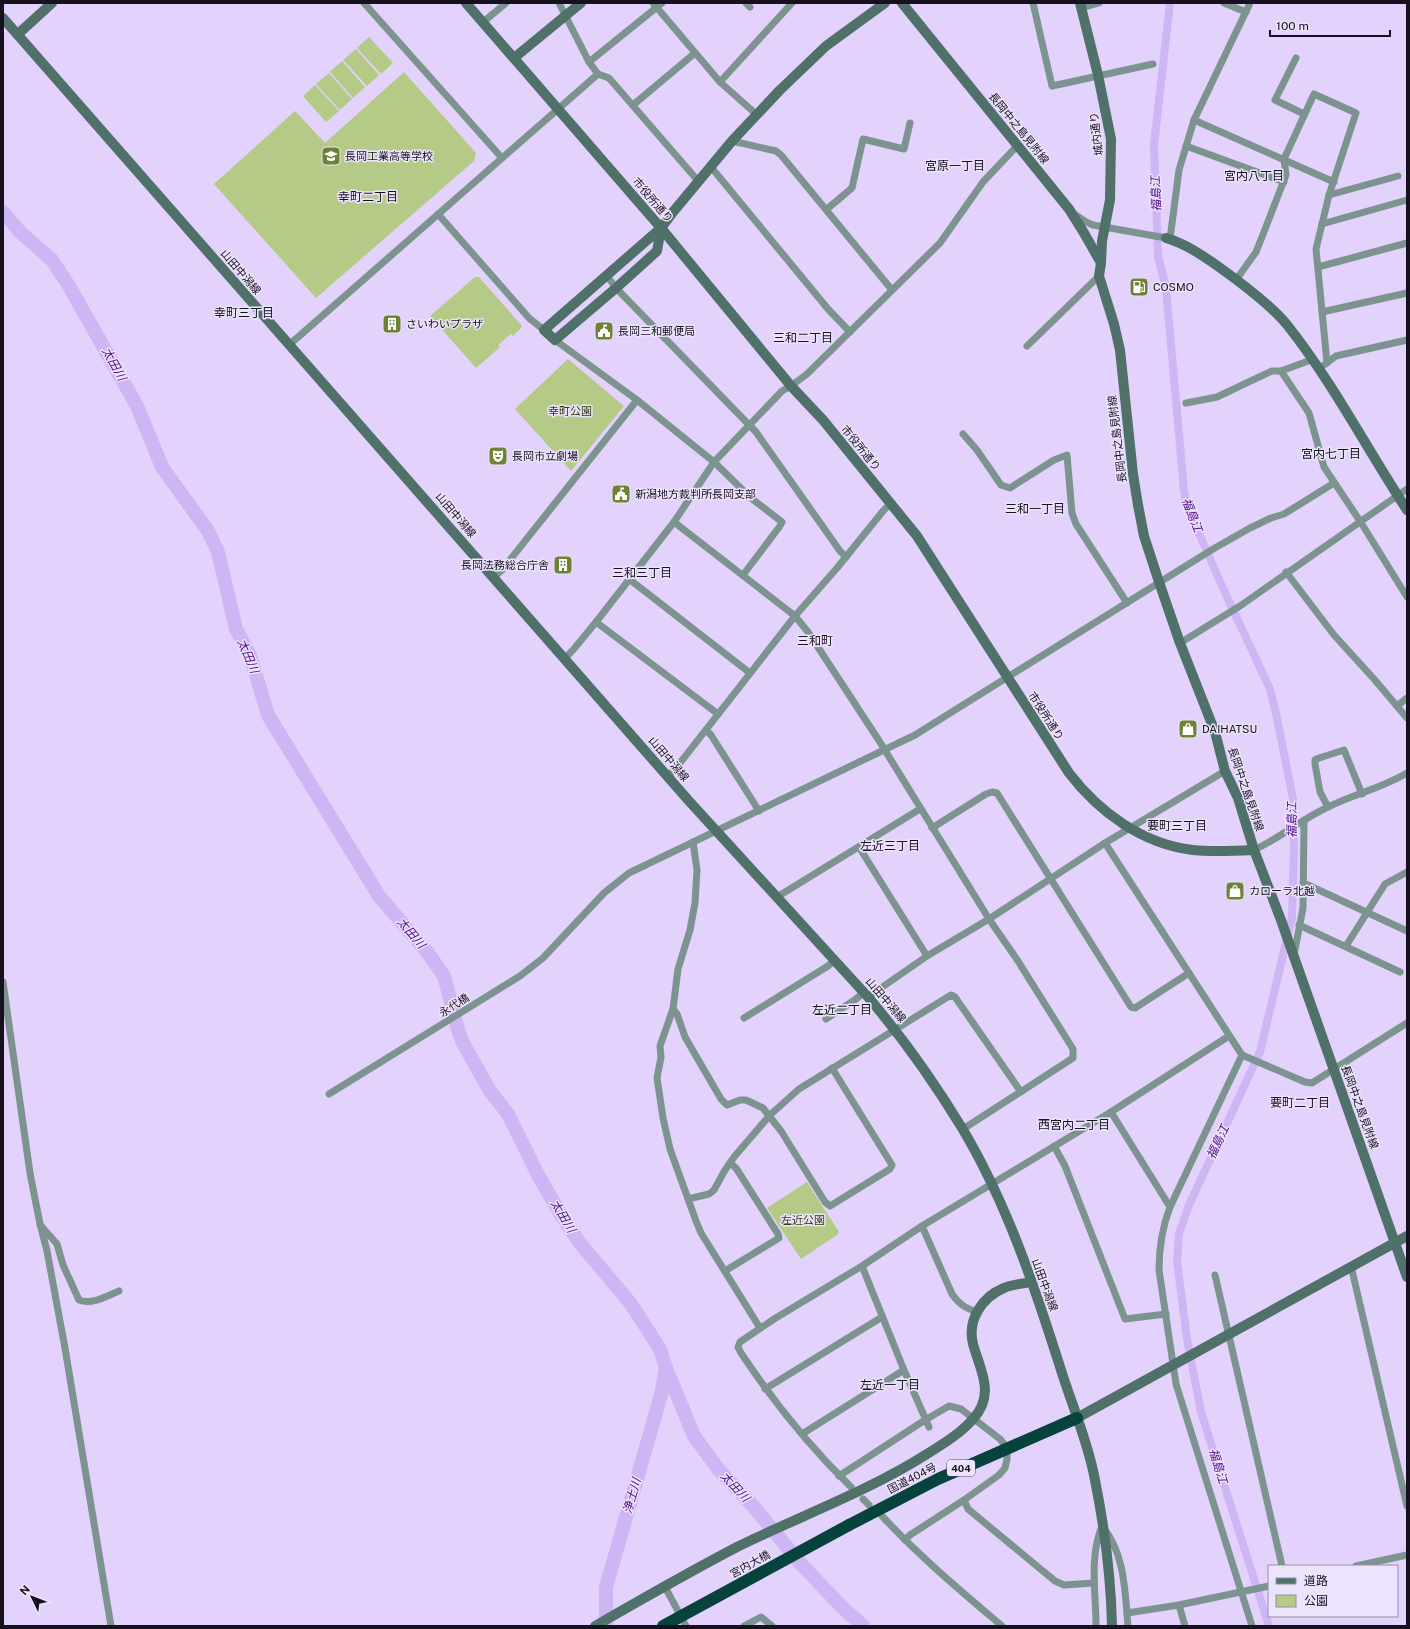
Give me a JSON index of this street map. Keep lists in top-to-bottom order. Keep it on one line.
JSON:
{"streets":{"highway":["404","国道404号","宮内大橋"],"street":["長岡中之島見附線","城内通り","市役所通り","山田中潟線","永代橋"]},"crossings":[["長岡中之島見附線","城内通り"],["長岡中之島見附線","市役所通り"],["長岡中之島見附線","永代橋"],["市役所通り","永代橋"],["山田中潟線","永代橋"],["山田中潟線","国道404号"],["国道404号","宮内大橋"]],"districts":["宮原一丁目","宮内八丁目","幸町二丁目","幸町三丁目","三和二丁目","宮内七丁目","三和一丁目","三和三丁目","三和町","要町三丁目","左近三丁目","左近二丁目","要町二丁目","西宮内二丁目","左近一丁目"],"water":["福島江","太田川","浄土川"],"parks":["幸町公園","左近公園"],"places":{"school or university":["長岡工業高等学校"],"fuel station":["COSMO"],"building":["さいわいプラザ","長岡法務総合庁舎"],"public building":["長岡三和郵便局","新潟地方裁判所長岡支部"],"theatre":["長岡市立劇場"],"shop":["DAIHATSU","カローラ北越"]},"legend":["道路","公園"],"scale_bar":"100 m","north":"top left"}
